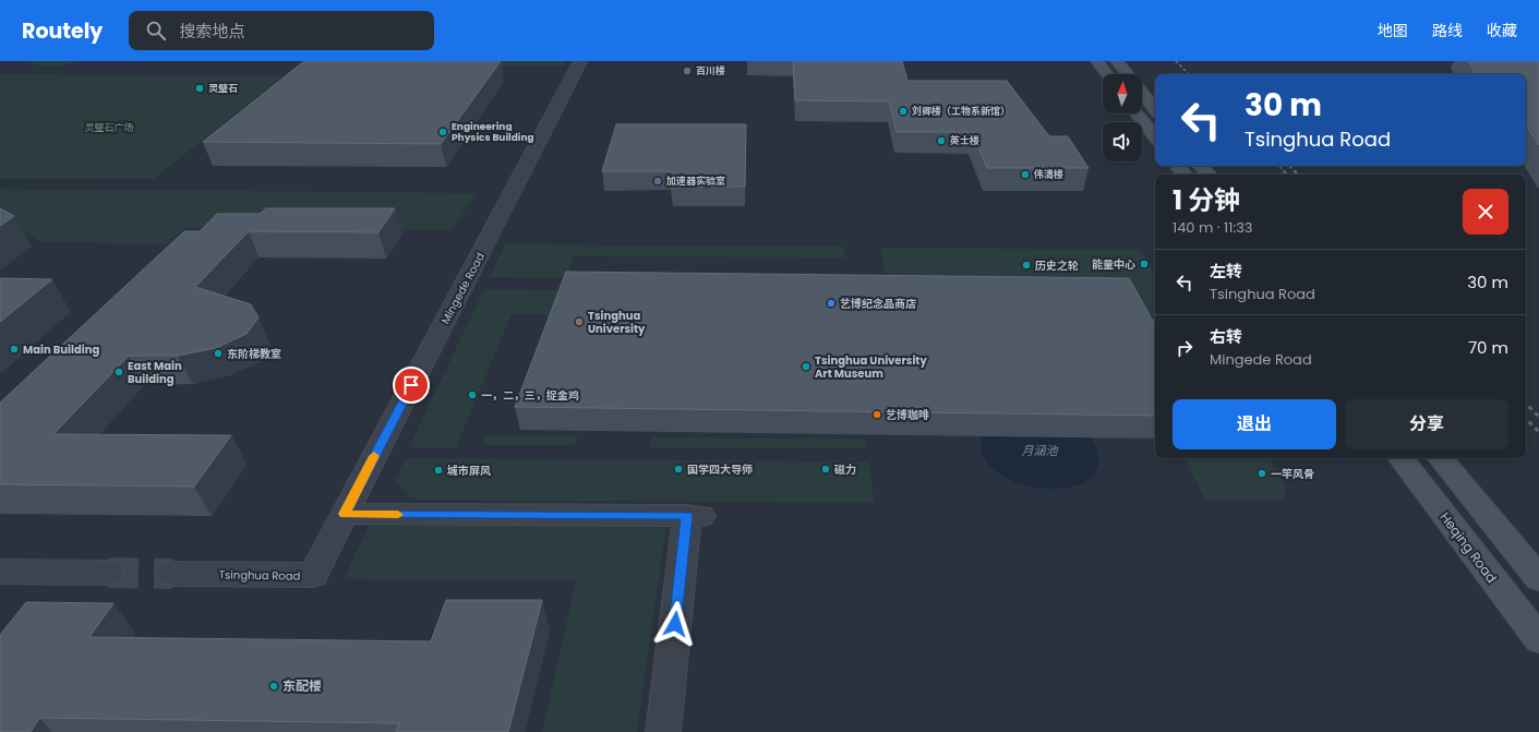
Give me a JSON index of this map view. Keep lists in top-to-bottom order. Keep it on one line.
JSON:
{"streets":{"main road":["Heqing Road"],"street":["Mingede Road","Tsinghua Road"]},"crossings":[["Mingede Road","Tsinghua Road"]],"water":["月涵池"],"parks":["灵璧石广场"],"places":["百川楼","灵璧石","刘卿楼（工物系新馆）","Engineering Physics Building","英士楼","伟清楼","加速器实验室","能量中心","历史之轮","艺博纪念品商店","Tsinghua University","Main Building","东阶梯教室","Tsinghua University Art Museum","East Main Building","一，二，三，捉金鸡","艺博咖啡","国学四大导师","磁力","城市屏风","一竿风骨","东配楼"],"north":"top","page":{"header":"Routely","search":"搜索地点","nav":["地图","路线","收藏"],"turn":["30 m","Tsinghua Road"],"heading":["1 分钟","140 m · 11:33"],"list":[{"name":"左转","note":"Tsinghua Road","value":"30 m"},{"name":"右转","note":"Mingede Road","value":"70 m"}],"buttons":["退出","分享"]}}
